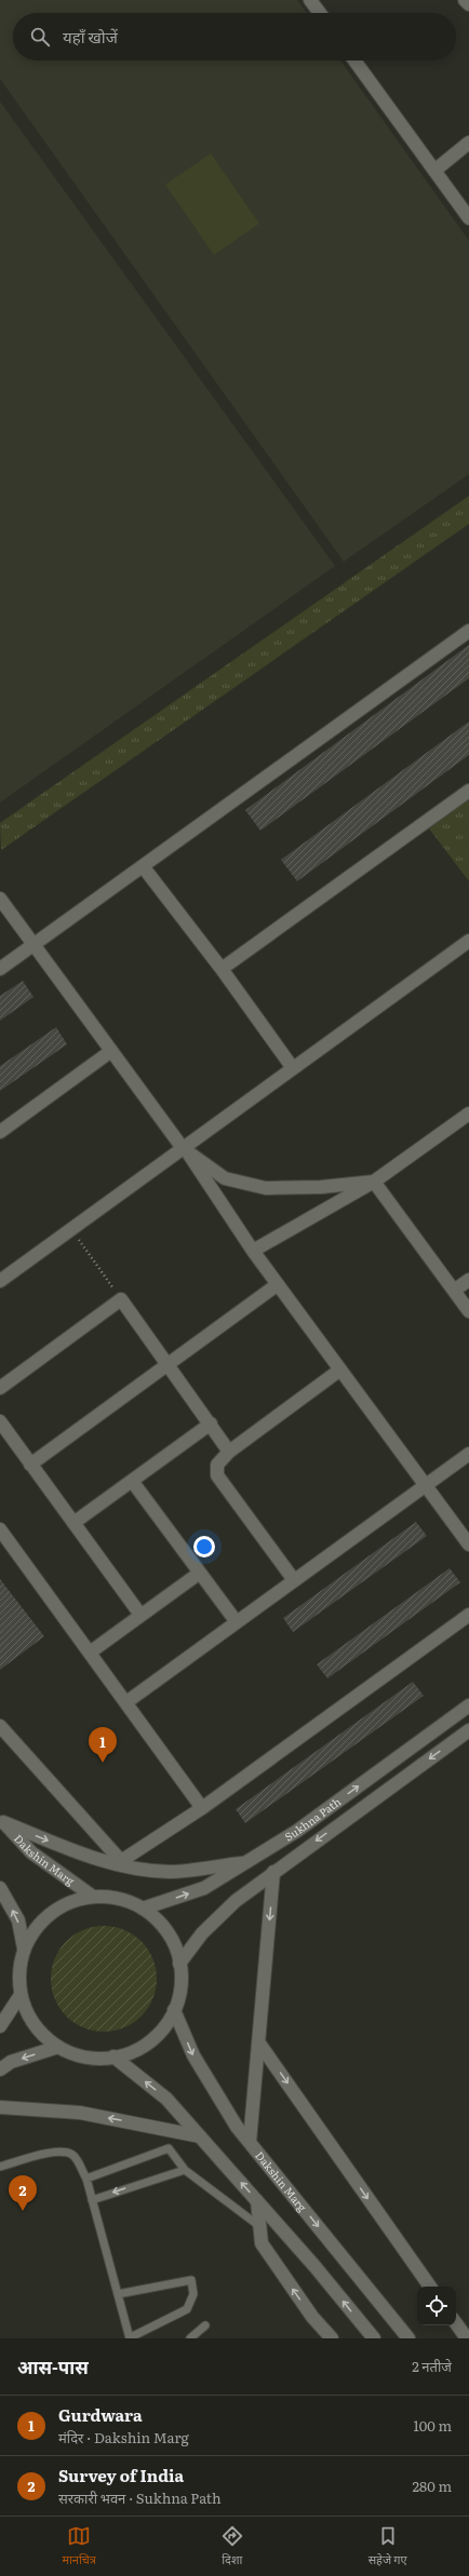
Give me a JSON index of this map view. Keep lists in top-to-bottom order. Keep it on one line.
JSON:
{"streets":{"street":["Sukhna Path","Dakshin Marg"]},"page":{"search":"यहाँ खोजें","pins":["1","2"],"heading":["आस-पास","2 नतीजे"],"list":[{"mark":"1","name":"Gurdwara","note":"मंदिर · Dakshin Marg","value":"100 m"},{"mark":"2","name":"Survey of India","note":"सरकारी भवन · Sukhna Path","value":"280 m"}],"nav":["मानचित्र","दिशा","सहेजे गए"]}}
